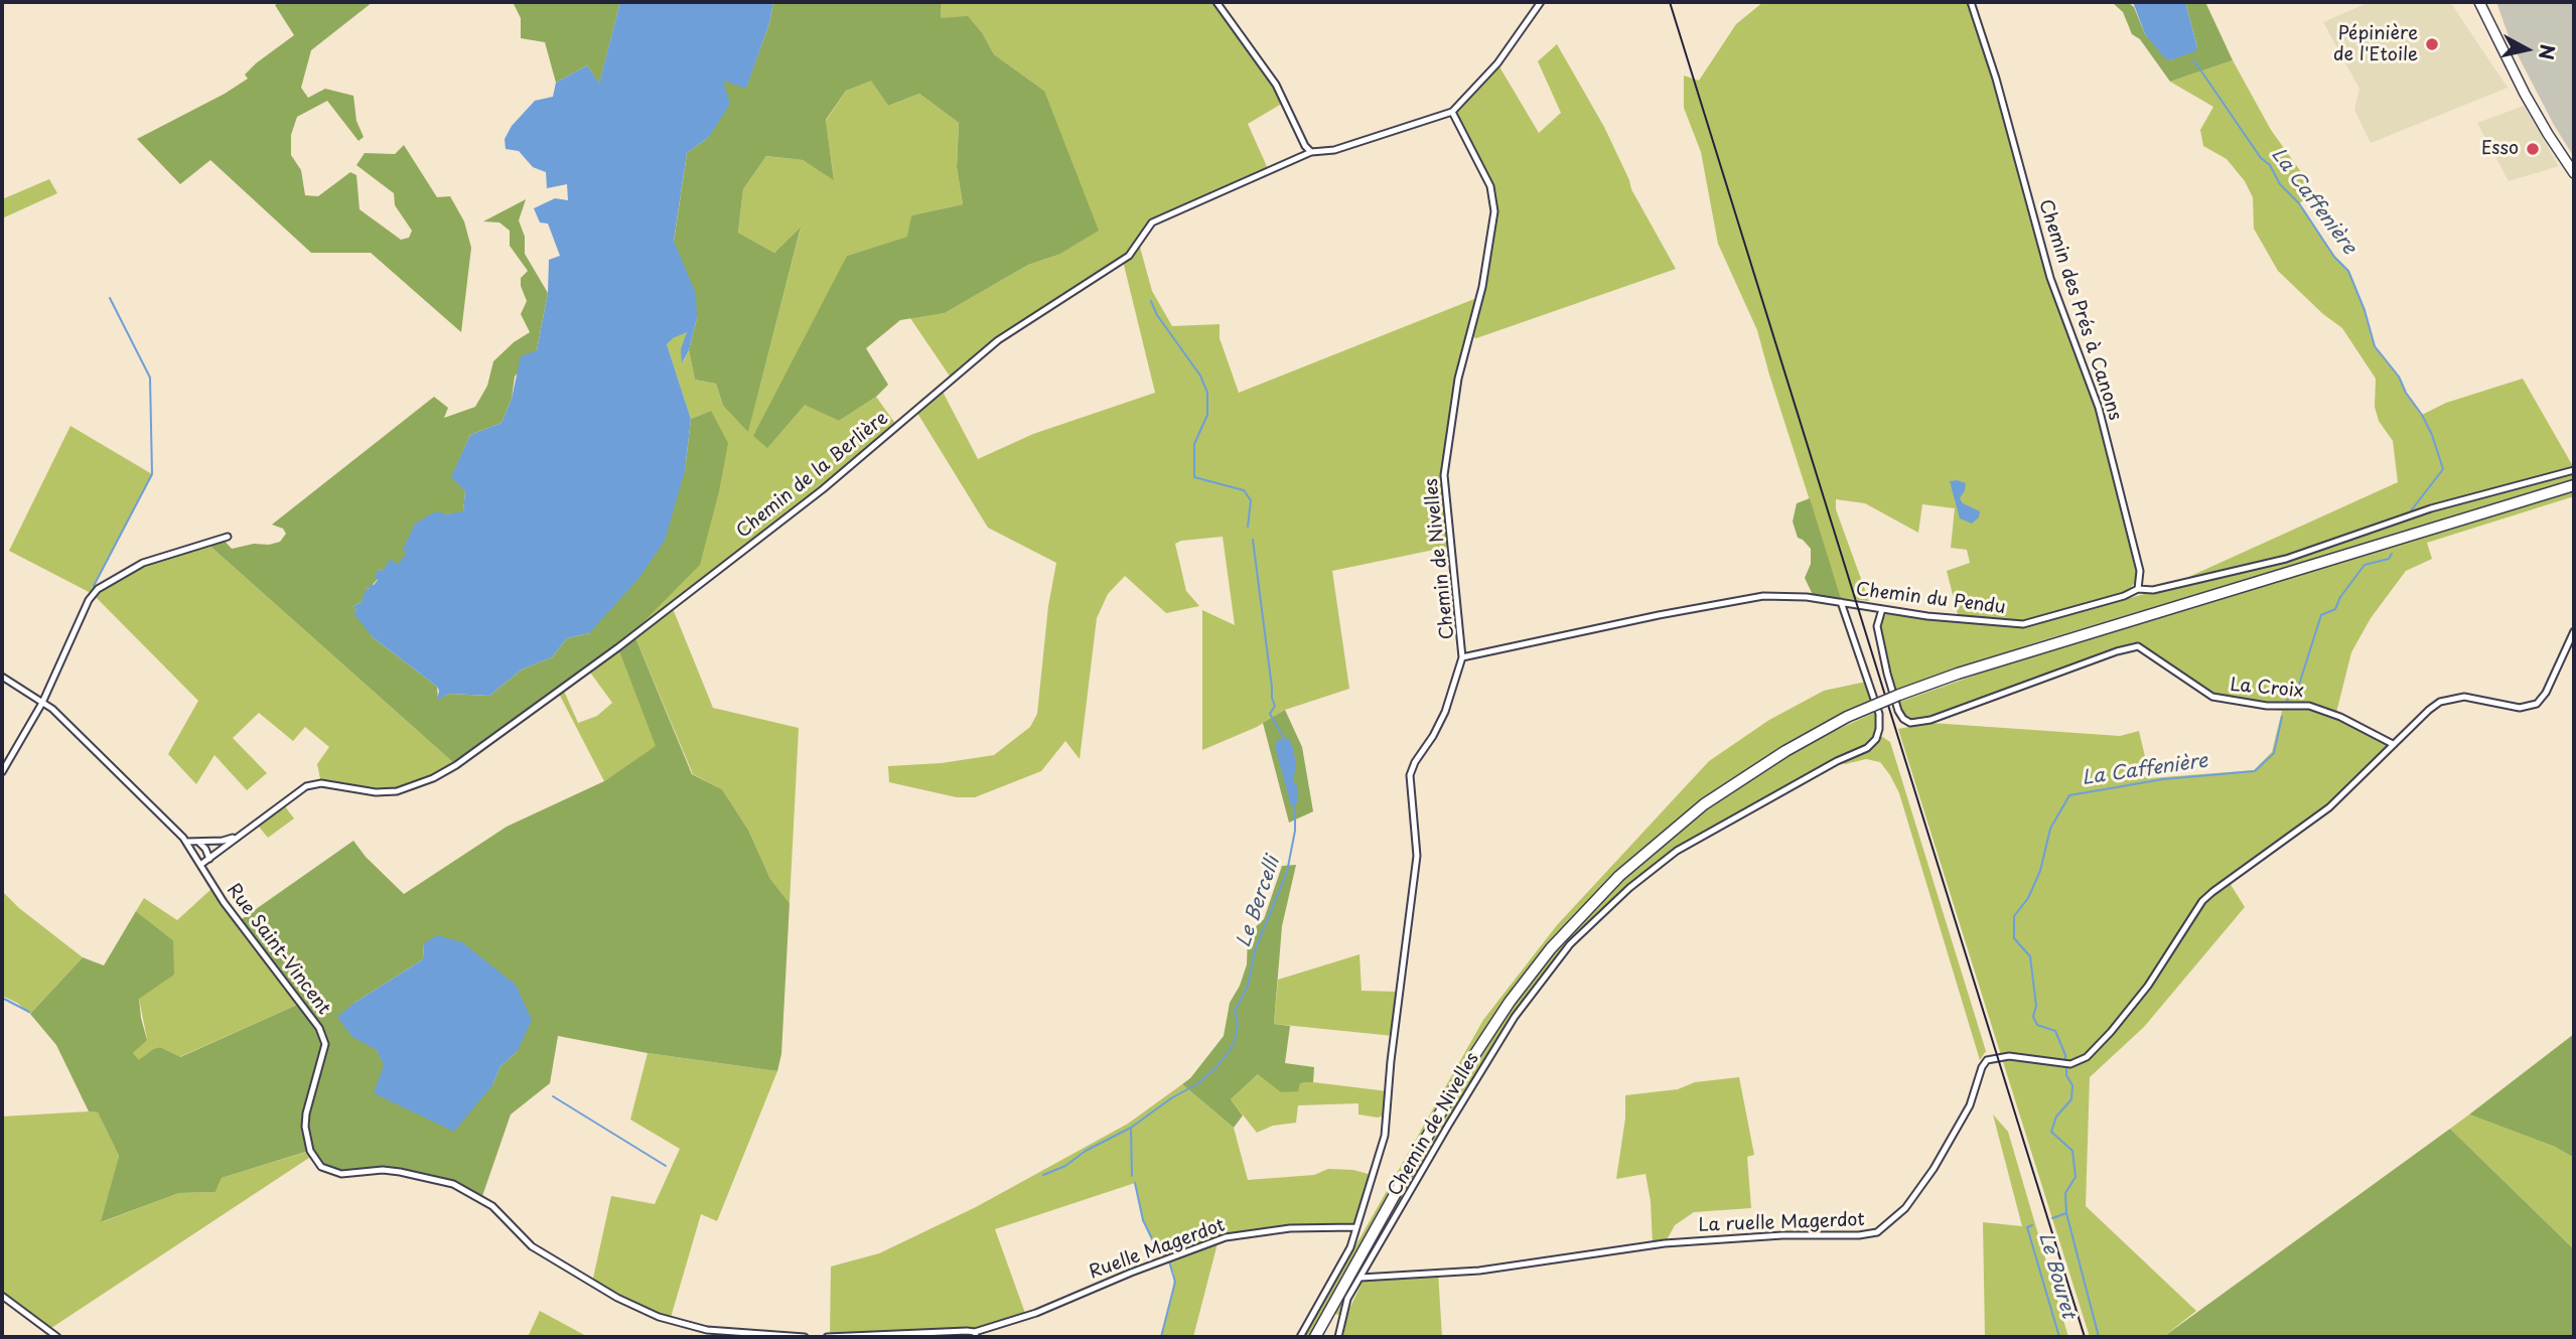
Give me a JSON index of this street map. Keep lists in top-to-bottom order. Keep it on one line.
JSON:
{"streets":{"street":["Chemin des Prés à Canons","Chemin de la Berlière","Chemin de Nivelles","Chemin du Pendu","La Croix","Rue Saint-Vincent","La ruelle Magerdot","Ruelle Magerdot"]},"crossings":[["Chemin des Prés à Canons","Chemin du Pendu"],["Chemin de la Berlière","Chemin de Nivelles"],["Chemin de la Berlière","Rue Saint-Vincent"],["Chemin de Nivelles","Chemin du Pendu"],["Chemin de Nivelles","La ruelle Magerdot"],["Chemin de Nivelles","Ruelle Magerdot"],["Chemin du Pendu","La Croix"],["La Croix","La ruelle Magerdot"]],"water":["La Caffenière","Le Bercelli","Le Bouret"],"places":["Pépinière de l'Etoile","Esso"],"north":"right"}
